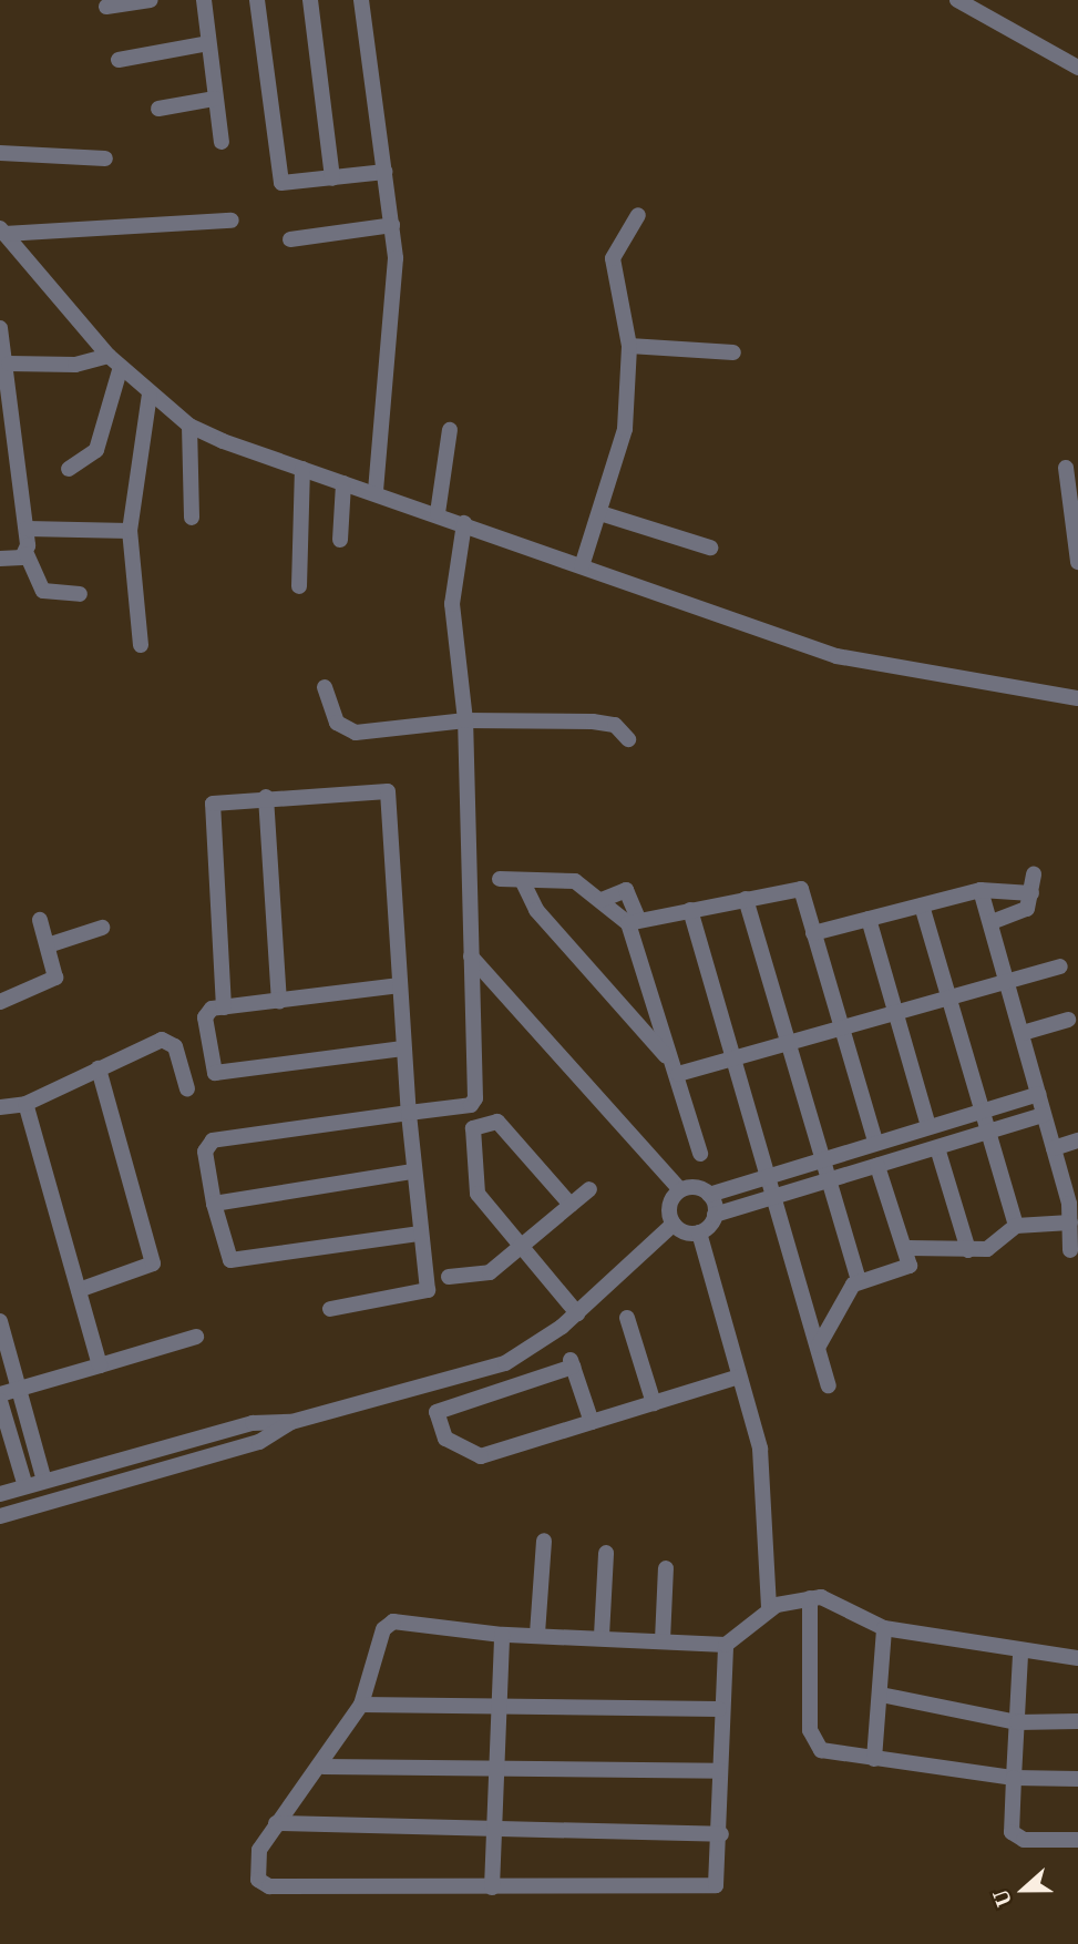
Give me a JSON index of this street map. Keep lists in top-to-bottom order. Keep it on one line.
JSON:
{"north":"left"}
